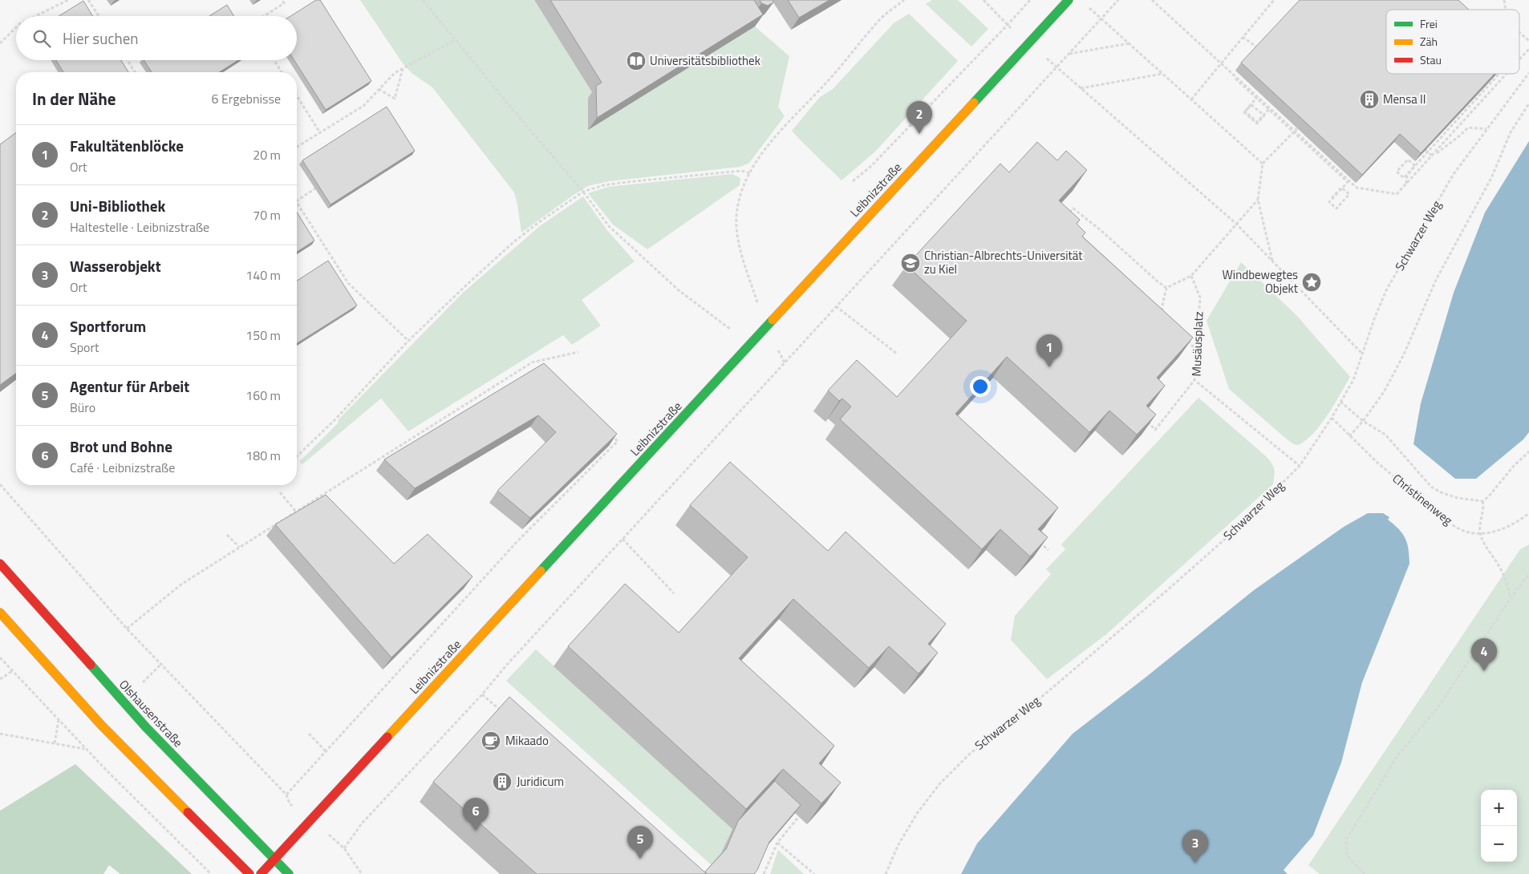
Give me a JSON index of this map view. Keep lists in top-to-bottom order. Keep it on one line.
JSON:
{"streets":{"street":["Leibnizstraße","Olshausenstraße"],"path":["Schwarzer Weg","Musäusplatz","Christinenweg"]},"crossings":[["Leibnizstraße","Olshausenstraße"],["Schwarzer Weg","Musäusplatz"],["Schwarzer Weg","Christinenweg"]],"places":{"library":["Universitätsbibliothek"],"building":["Mensa II","Juridicum"],"school or university":["Christian-Albrechts-Universität zu Kiel"],"place":["Windbewegtes Objekt"],"cafe":["Mikaado"]},"legend":["Frei","Zäh","Stau"],"page":{"search":"Hier suchen","heading":["In der Nähe","6 Ergebnisse"],"pins":["2","1","4","6","5","3"],"list":[{"mark":"1","name":"Fakultätenblöcke","note":"Ort","value":"20 m"},{"mark":"2","name":"Uni-Bibliothek","note":"Haltestelle · Leibnizstraße","value":"70 m"},{"mark":"3","name":"Wasserobjekt","note":"Ort","value":"140 m"},{"mark":"4","name":"Sportforum","note":"Sport","value":"150 m"},{"mark":"5","name":"Agentur für Arbeit","note":"Büro","value":"160 m"},{"mark":"6","name":"Brot und Bohne","note":"Café · Leibnizstraße","value":"180 m"}],"map_buttons":["+","−"]}}
